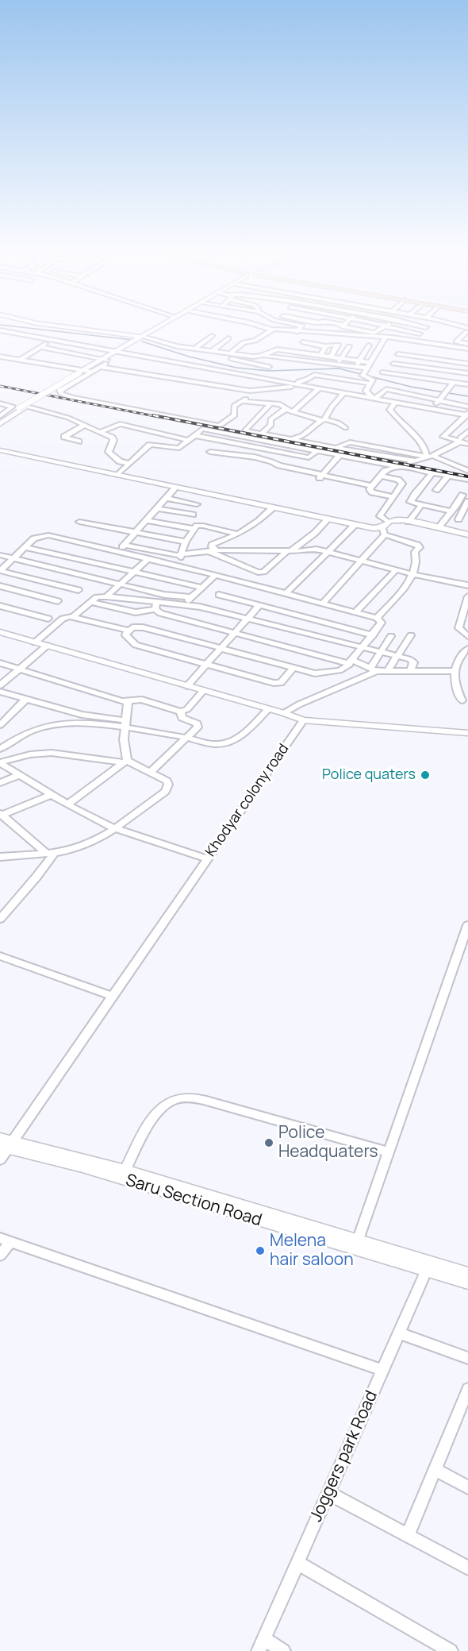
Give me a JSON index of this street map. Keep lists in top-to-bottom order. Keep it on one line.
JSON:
{"streets":{"street":["Khodyar colony road","Saru Section Road","Joggers park Road"]},"crossings":[["Khodyar colony road","Saru Section Road"],["Saru Section Road","Joggers park Road"]],"places":["Police quaters","Police Headquaters","Melena hair saloon"]}
